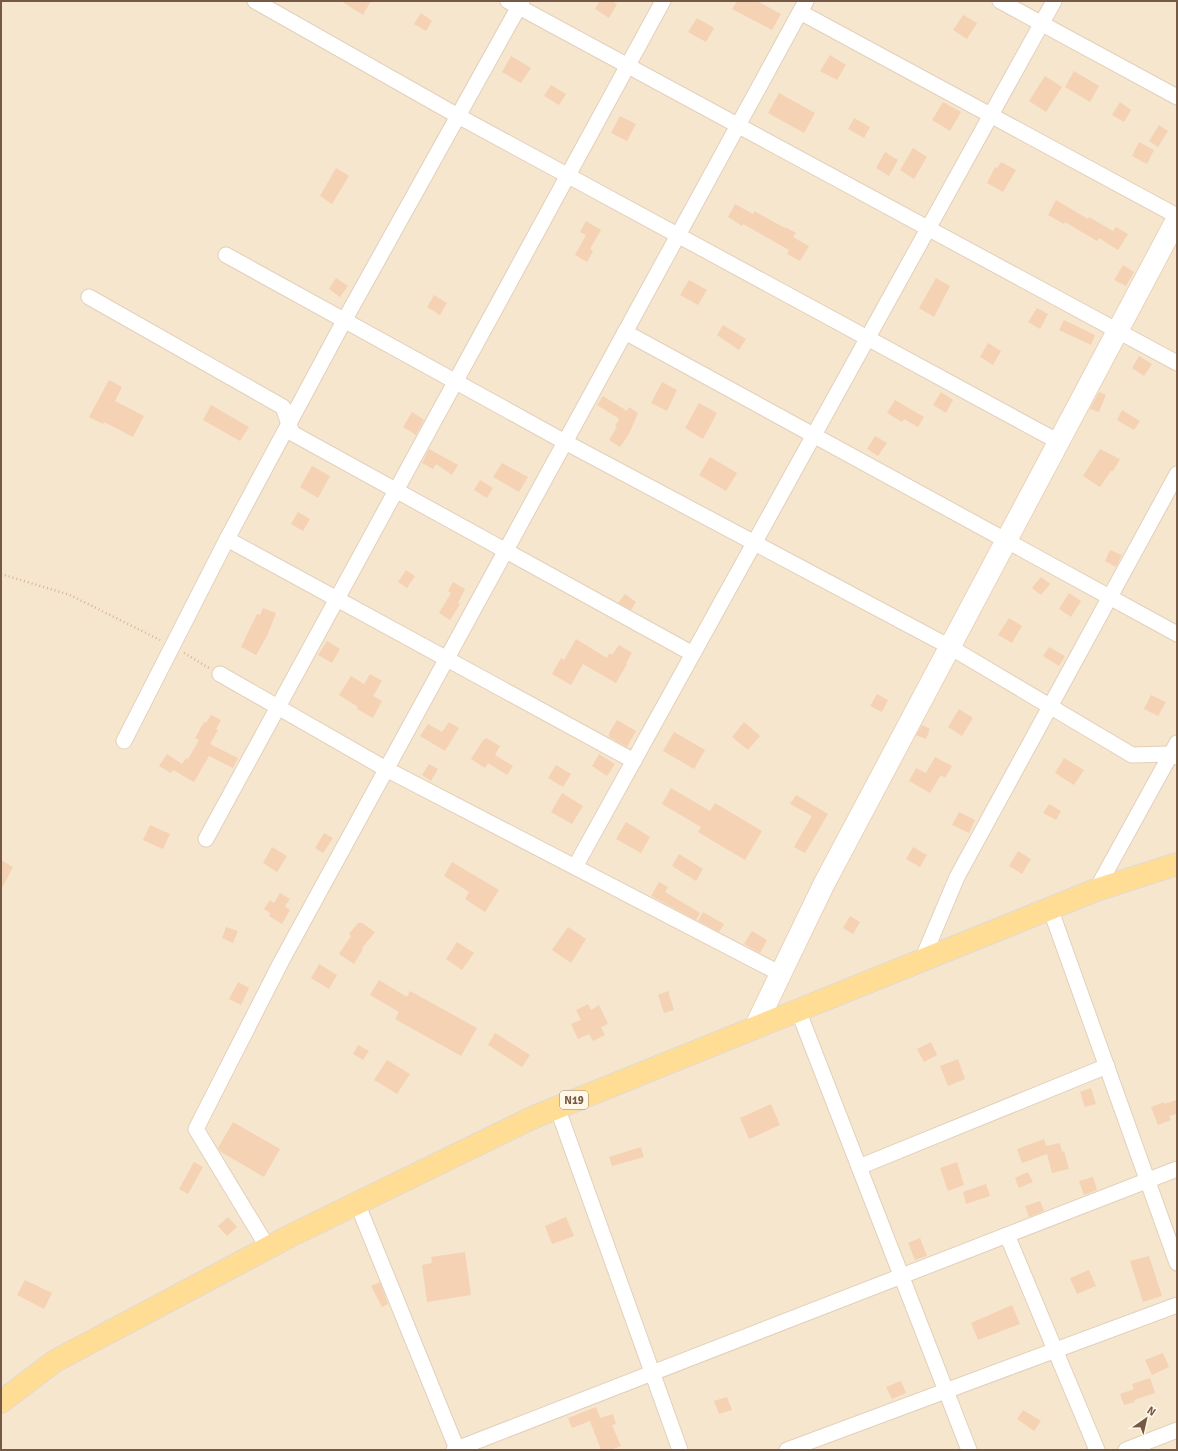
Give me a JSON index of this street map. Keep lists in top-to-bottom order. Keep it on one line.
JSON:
{"streets":{"main road":["N19"]},"north":"top right"}
